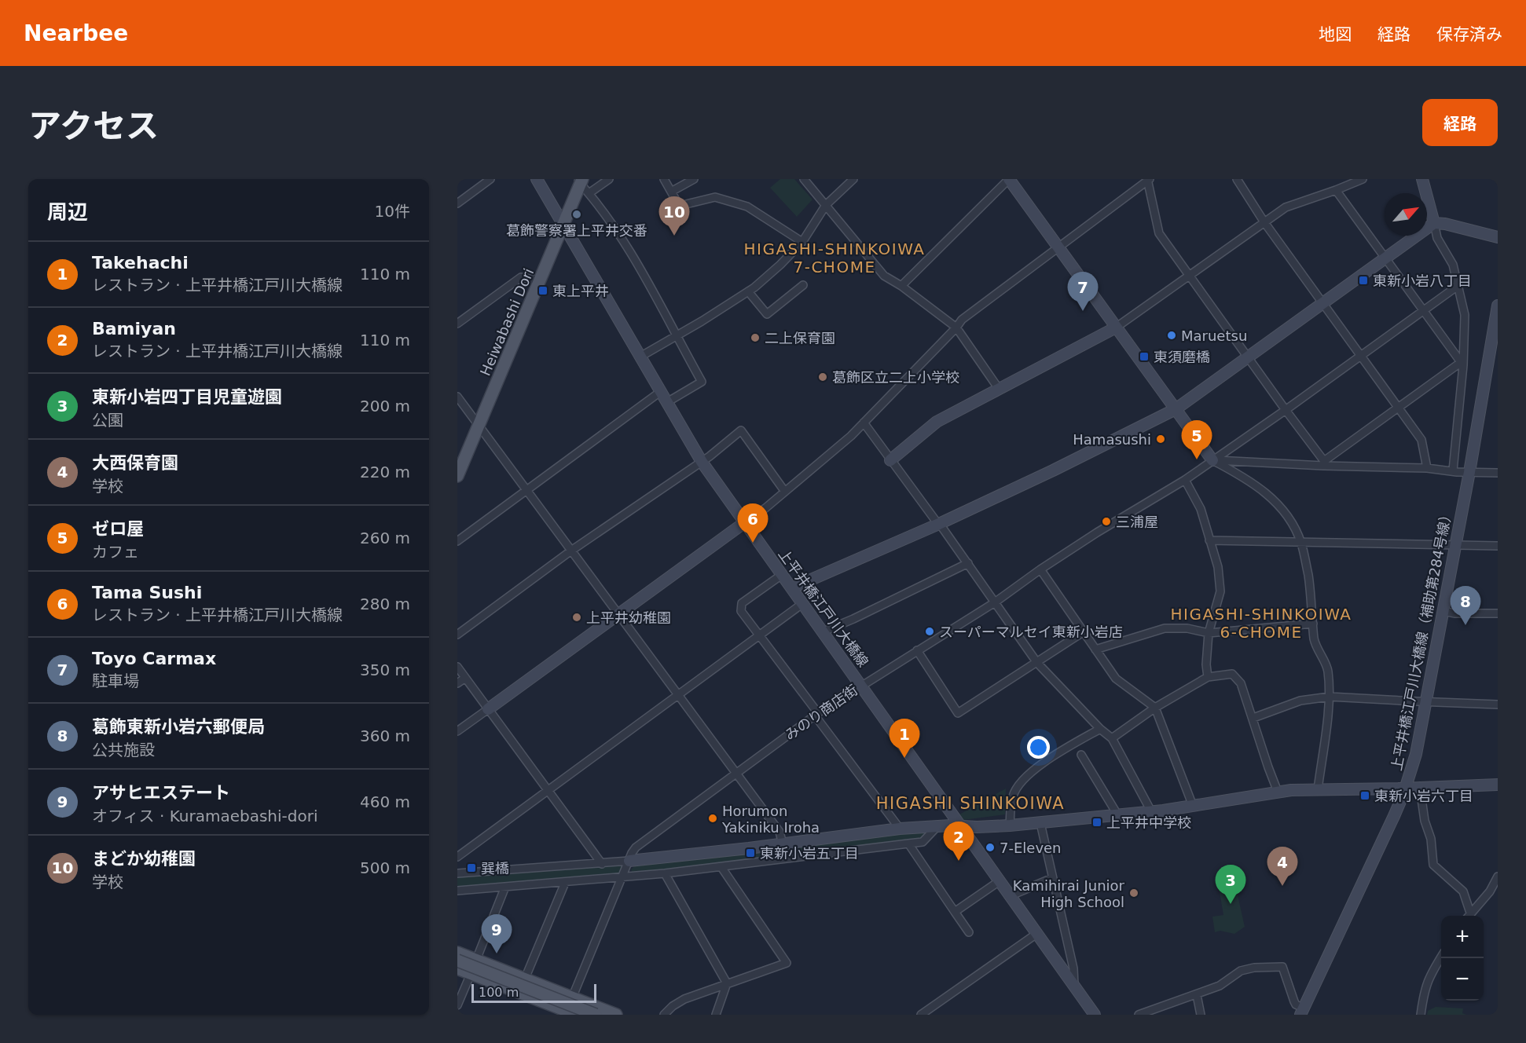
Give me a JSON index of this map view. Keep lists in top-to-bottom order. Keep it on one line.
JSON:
{"streets":{"main road":["Heiwabashi Dori"],"street":["上平井橋江戸川大橋線","上平井橋江戸川大橋線（補助第284号線）","みのり商店街"]},"crossings":[["Heiwabashi Dori","上平井橋江戸川大橋線"],["上平井橋江戸川大橋線","みのり商店街"]],"districts":["HIGASHI-SHINKOIWA 7-CHOME","HIGASHI-SHINKOIWA 6-CHOME","HIGASHI SHINKOIWA"],"places":{"other":["葛飾警察署上平井交番","Maruetsu","二上保育園","葛飾区立二上小学校","Hamasushi","三浦屋","上平井幼稚園","スーパーマルセイ東新小岩店","Horumon Yakiniku Iroha","7-Eleven","Kamihirai Junior High School"],"transit":["東新小岩八丁目","東上平井","東須磨橋","東新小岩六丁目","上平井中学校","東新小岩五丁目","巽橋"]},"scale_bar":"100 m","north":"top right","page":{"header":"Nearbee","nav":["地図","経路","保存済み"],"title":"アクセス","buttons":"経路","heading":["周辺","10件"],"pins":["10","7","5","6","8","1","2","4","3","9"],"list":[{"mark":"1","name":"Takehachi","note":"レストラン · 上平井橋江戸川大橋線","value":"110 m"},{"mark":"2","name":"Bamiyan","note":"レストラン · 上平井橋江戸川大橋線","value":"110 m"},{"mark":"3","name":"東新小岩四丁目児童遊園","note":"公園","value":"200 m"},{"mark":"4","name":"大西保育園","note":"学校","value":"220 m"},{"mark":"5","name":"ゼロ屋","note":"カフェ","value":"260 m"},{"mark":"6","name":"Tama Sushi","note":"レストラン · 上平井橋江戸川大橋線","value":"280 m"},{"mark":"7","name":"Toyo Carmax","note":"駐車場","value":"350 m"},{"mark":"8","name":"葛飾東新小岩六郵便局","note":"公共施設","value":"360 m"},{"mark":"9","name":"アサヒエステート","note":"オフィス · Kuramaebashi-dori","value":"460 m"},{"mark":"10","name":"まどか幼稚園","note":"学校","value":"500 m"}],"map_buttons":["+","−"],"scale":"100 m"}}
